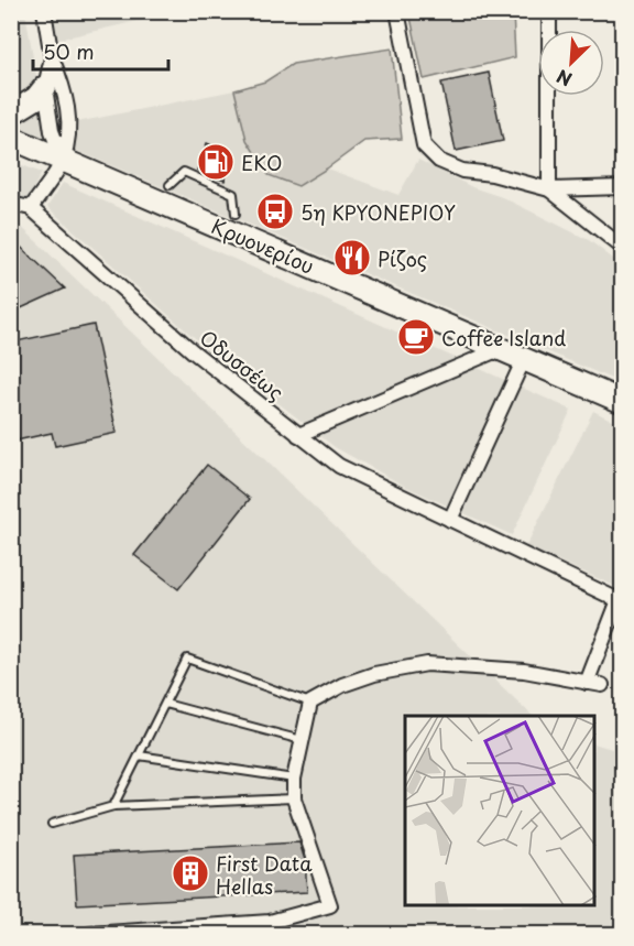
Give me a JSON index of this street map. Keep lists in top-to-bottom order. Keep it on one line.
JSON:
{"streets":{"main road":["Κρυονερίου"],"street":["Οδυσσέως"]},"places":{"fuel station":["EKO"],"bus stop":["5η ΚΡΥΟΝΕΡΙΟΥ"],"restaurant":["Ρίζος"],"cafe":["Coffee Island"],"building":["First Data Hellas"]},"scale_bar":"50 m","north":"bottom left"}
